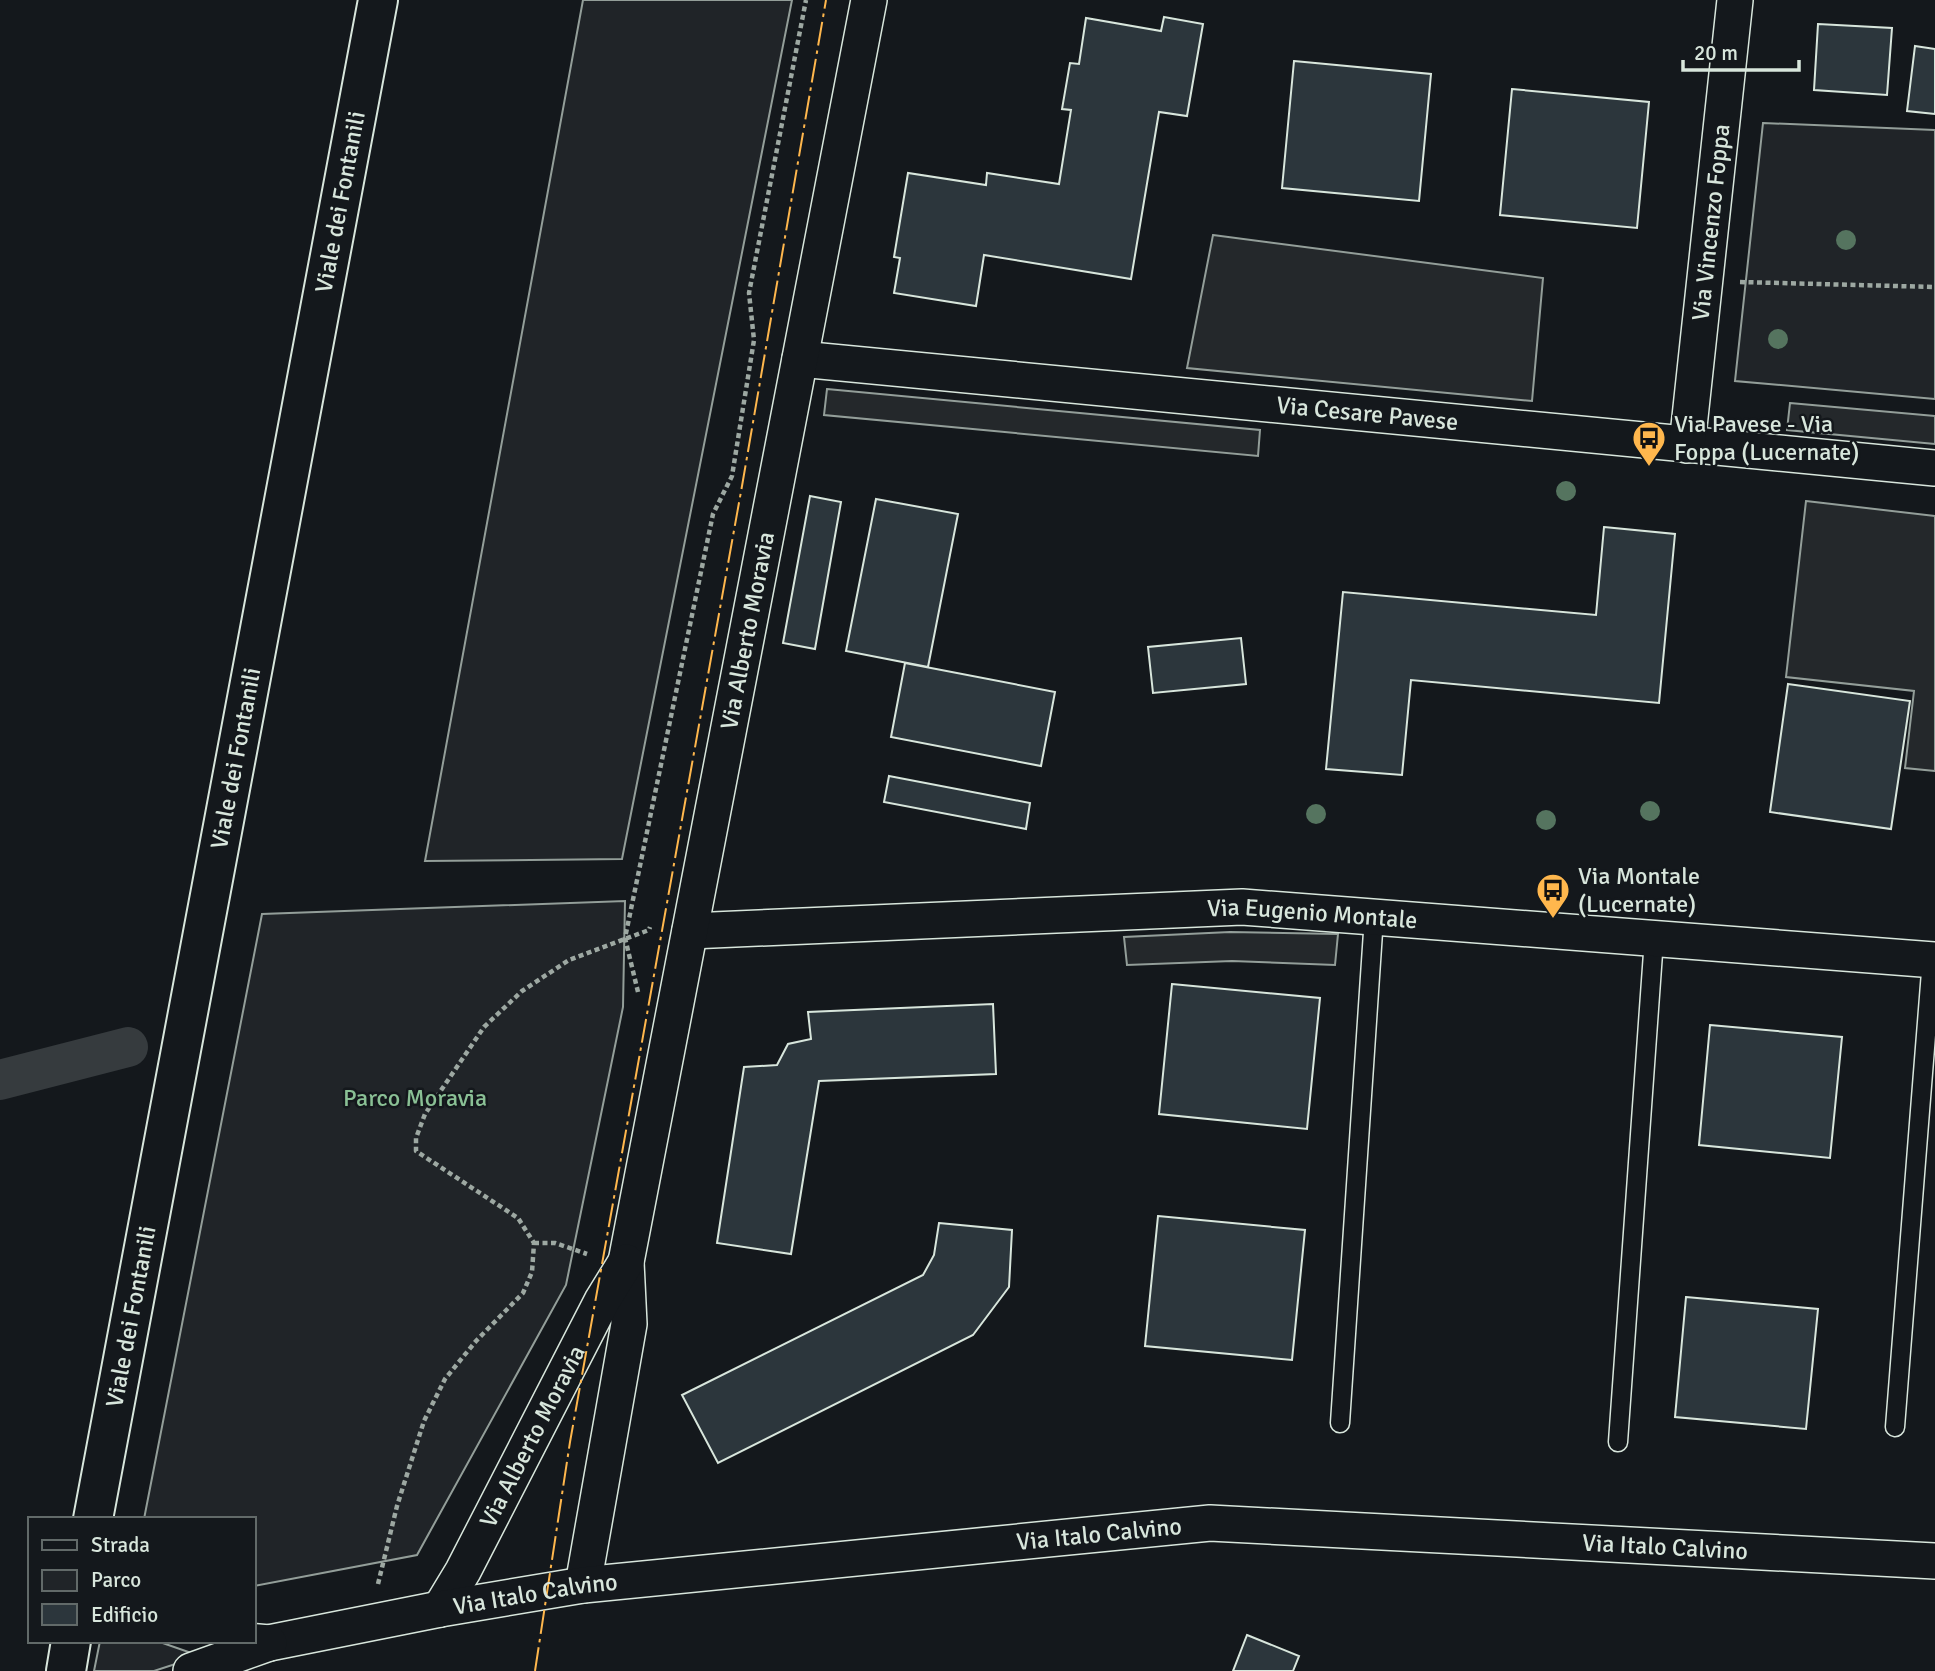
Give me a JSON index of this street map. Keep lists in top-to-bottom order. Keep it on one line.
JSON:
{"streets":{"main road":["Viale dei Fontanili"],"street":["Via Vincenzo Foppa","Via Cesare Pavese","Via Alberto Moravia","Via Eugenio Montale","Via Italo Calvino"]},"crossings":[["Via Vincenzo Foppa","Via Cesare Pavese"],["Via Cesare Pavese","Via Alberto Moravia"],["Via Alberto Moravia","Via Eugenio Montale"],["Via Alberto Moravia","Via Italo Calvino"]],"parks":["Parco Moravia"],"places":{"bus stop":["Via Pavese - Via Foppa (Lucernate)","Via Montale (Lucernate)"]},"legend":["Strada","Parco","Edificio"],"scale_bar":"20 m"}
